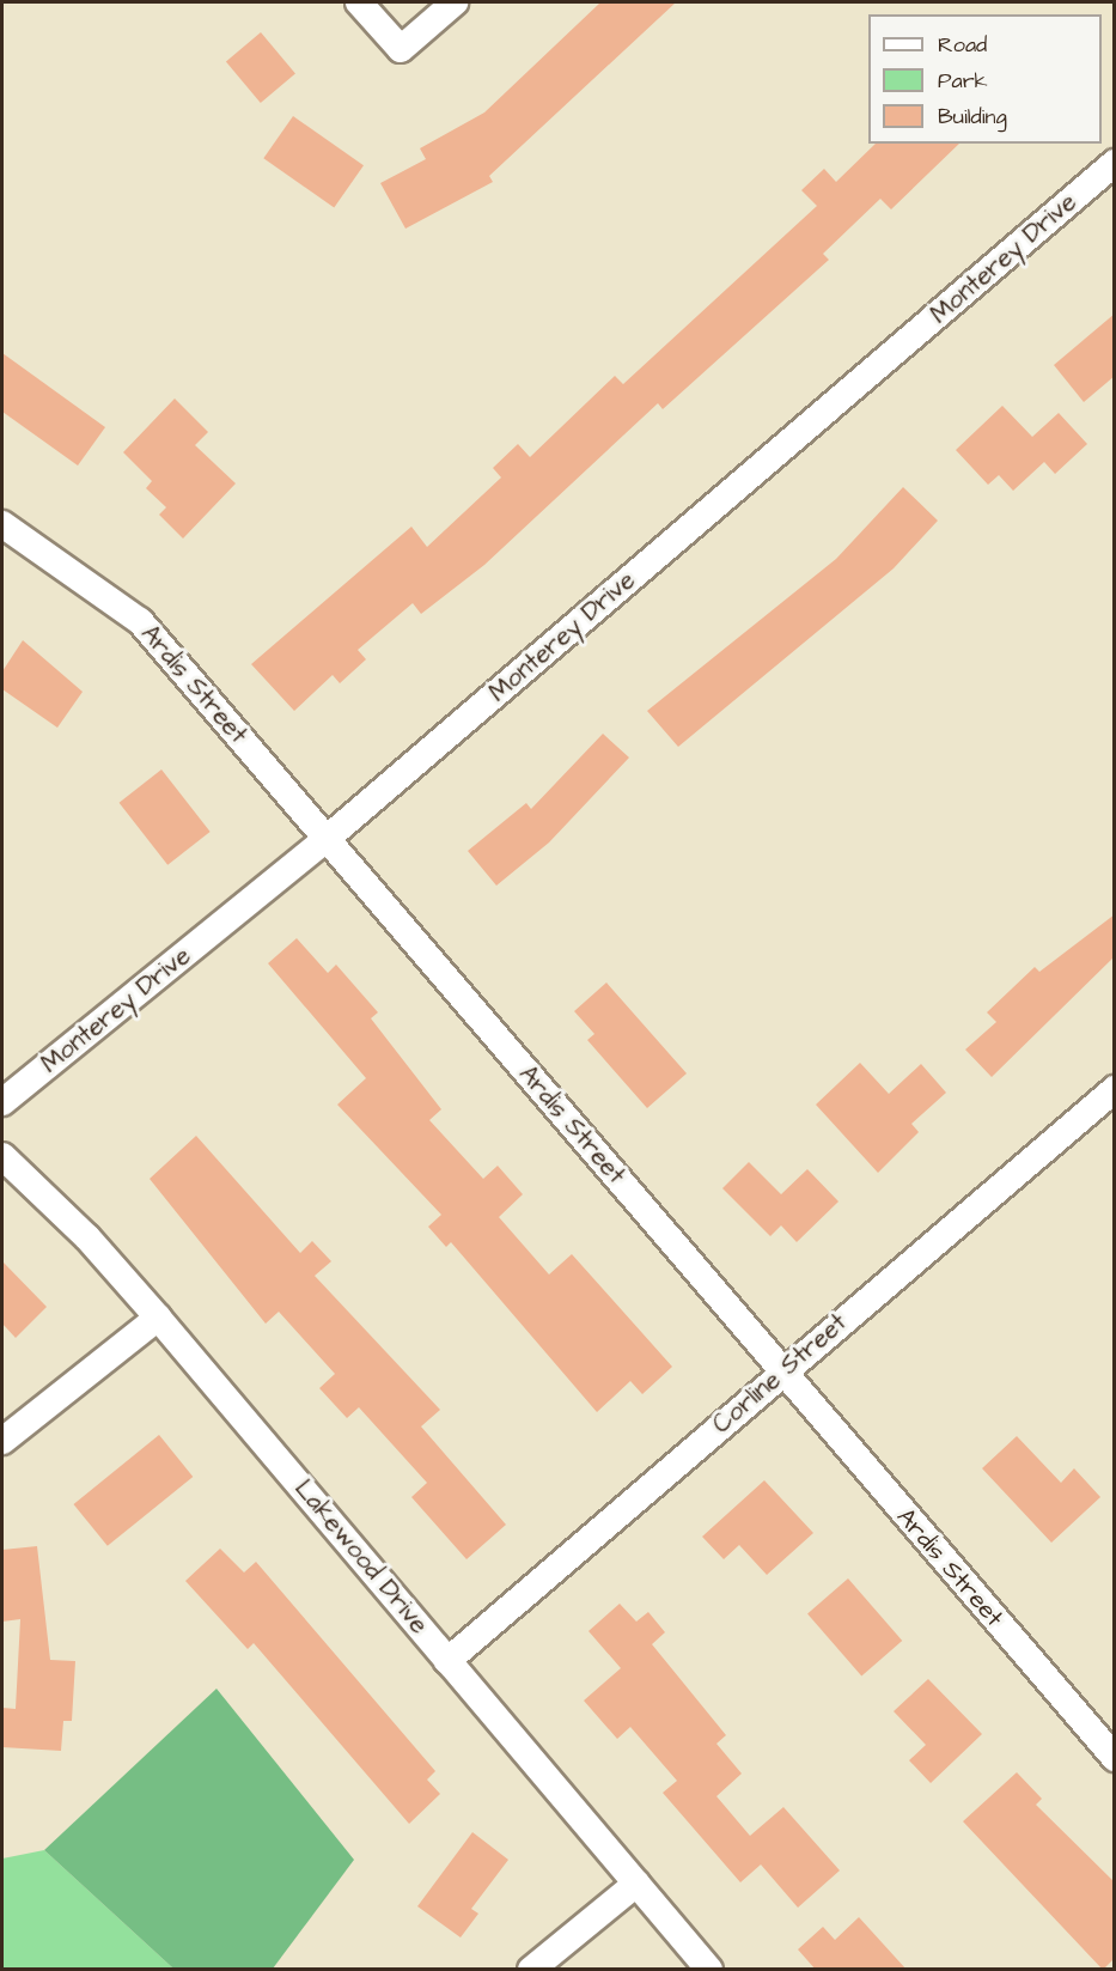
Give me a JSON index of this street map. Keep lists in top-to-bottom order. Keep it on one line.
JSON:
{"streets":{"street":["Monterey Drive","Ardis Street","Corline Street","Lakewood Drive"]},"crossings":[["Monterey Drive","Ardis Street"],["Ardis Street","Corline Street"],["Corline Street","Lakewood Drive"]],"legend":["Road","Park","Building"]}
